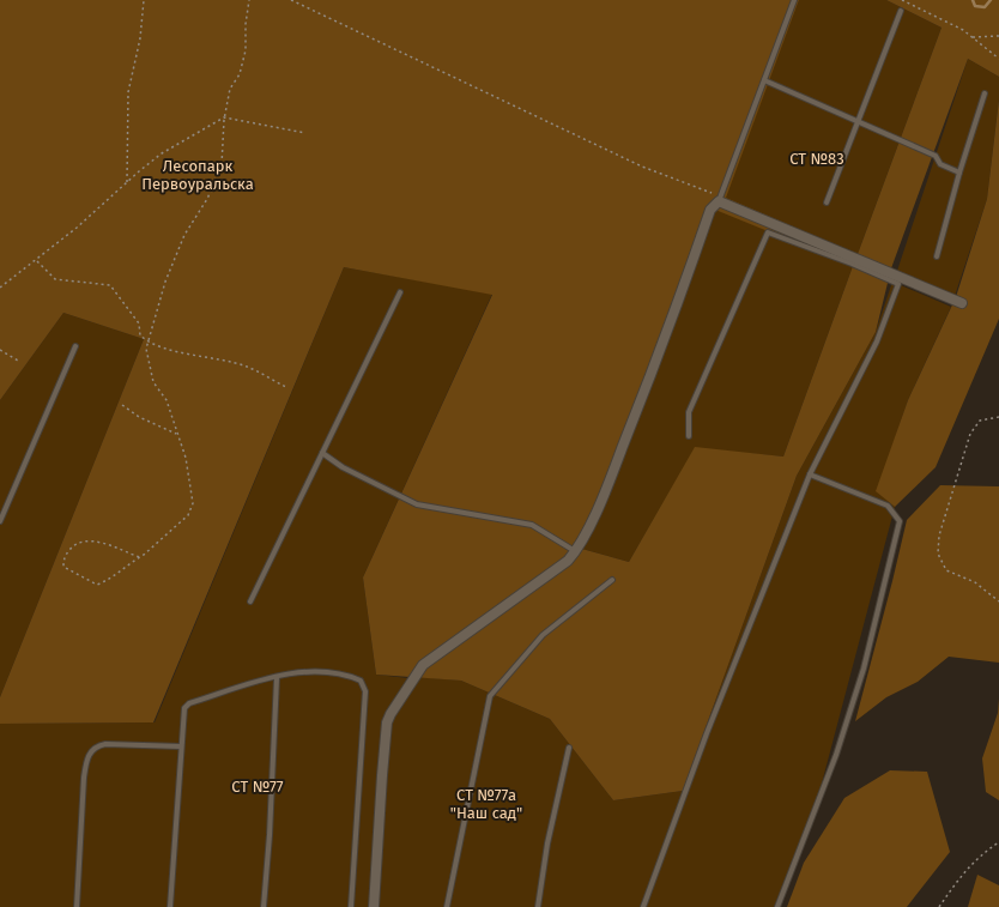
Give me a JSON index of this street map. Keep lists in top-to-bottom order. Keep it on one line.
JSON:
{"parks":["СТ №83","Лесопарк Первоуральска","СТ №77","СТ №77а \"Наш сад\""]}
